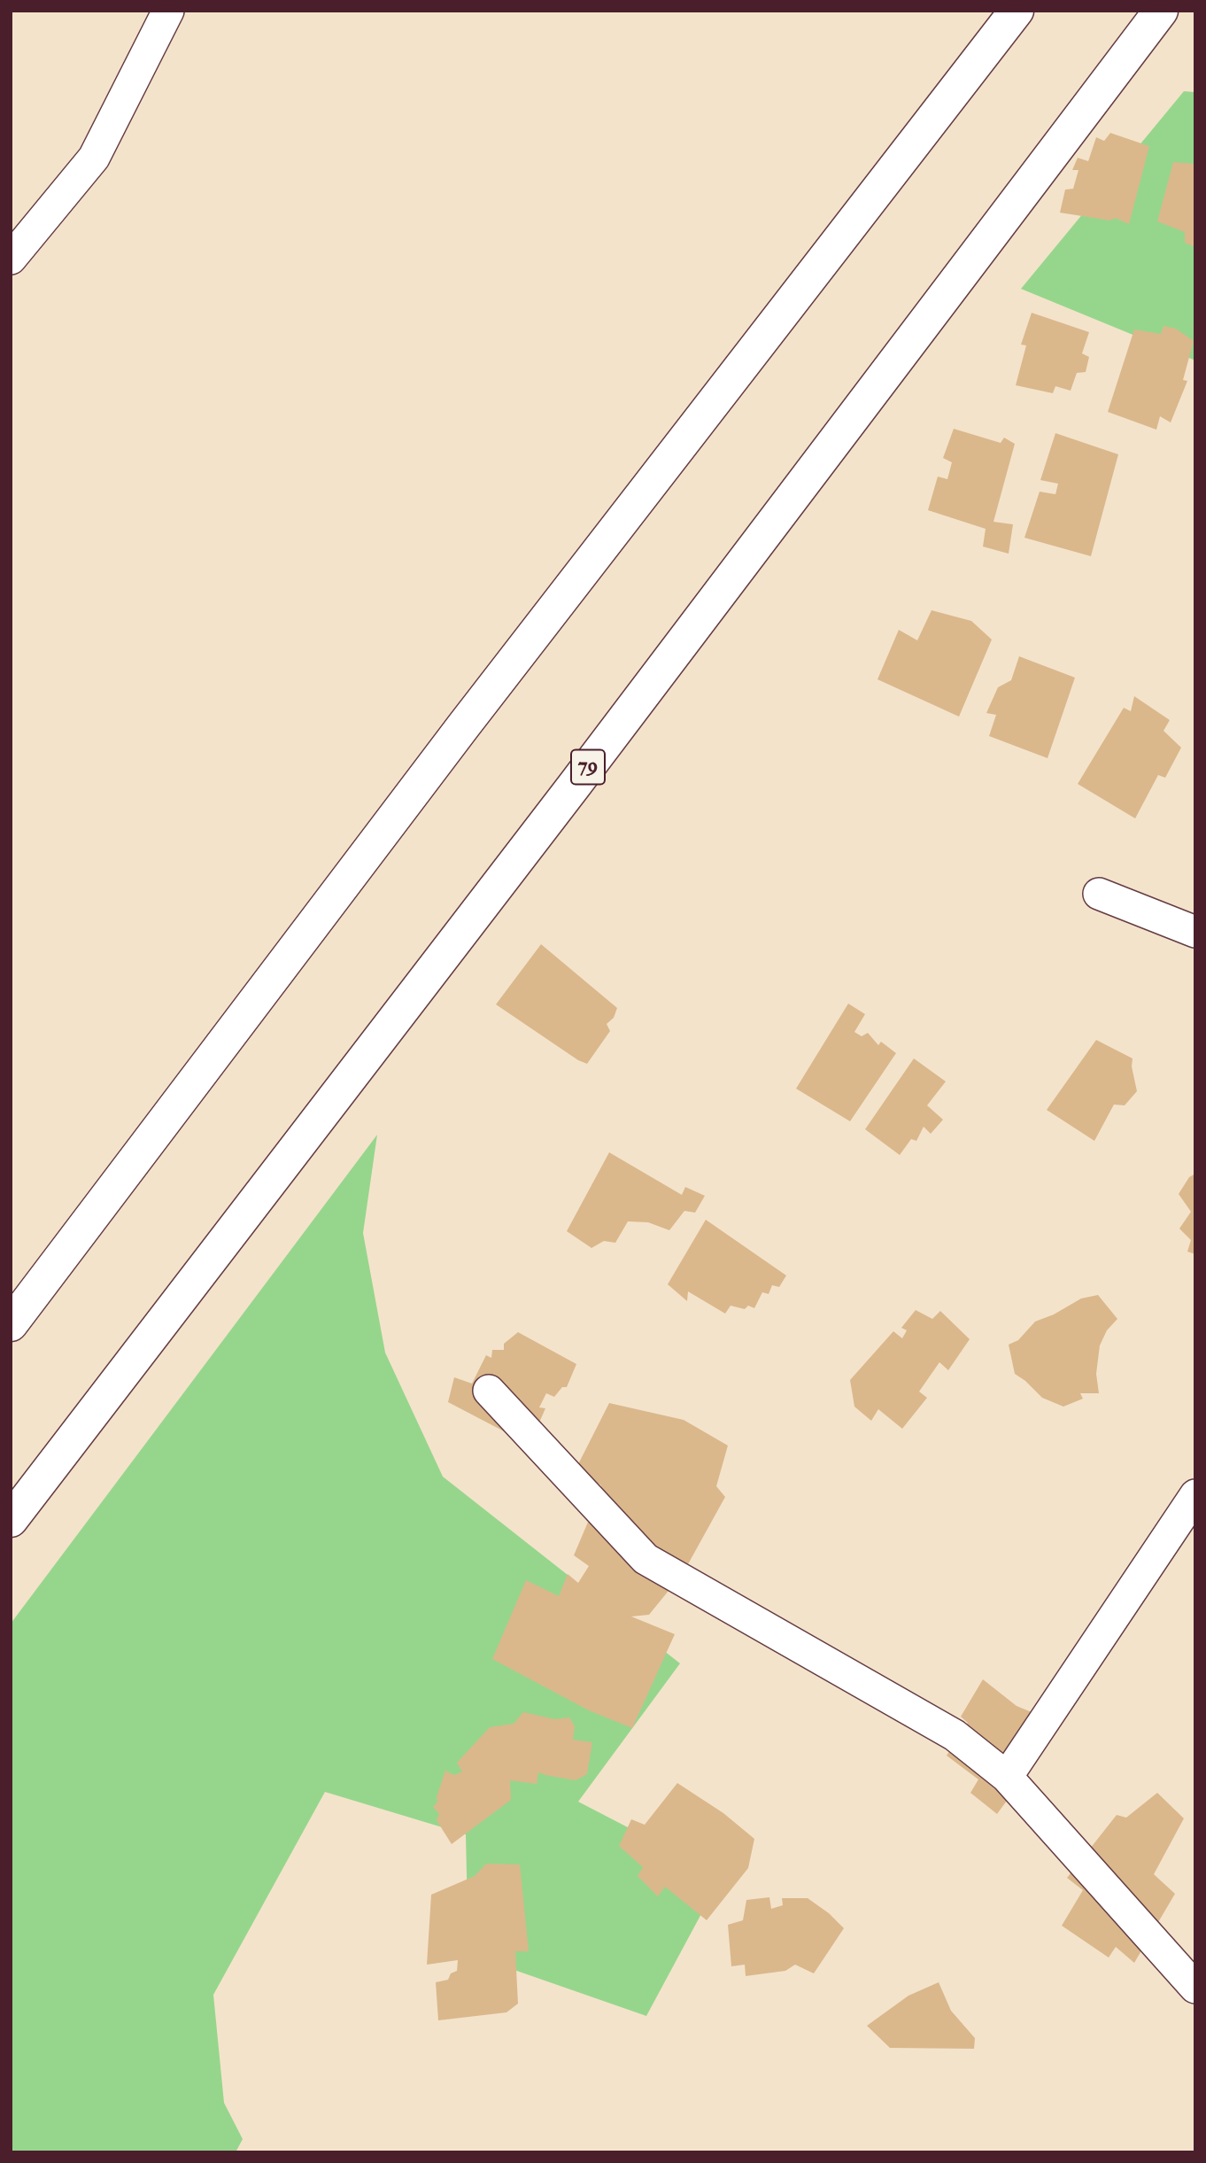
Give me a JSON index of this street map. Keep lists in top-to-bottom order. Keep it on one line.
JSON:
{"streets":{"highway":["79"]}}
